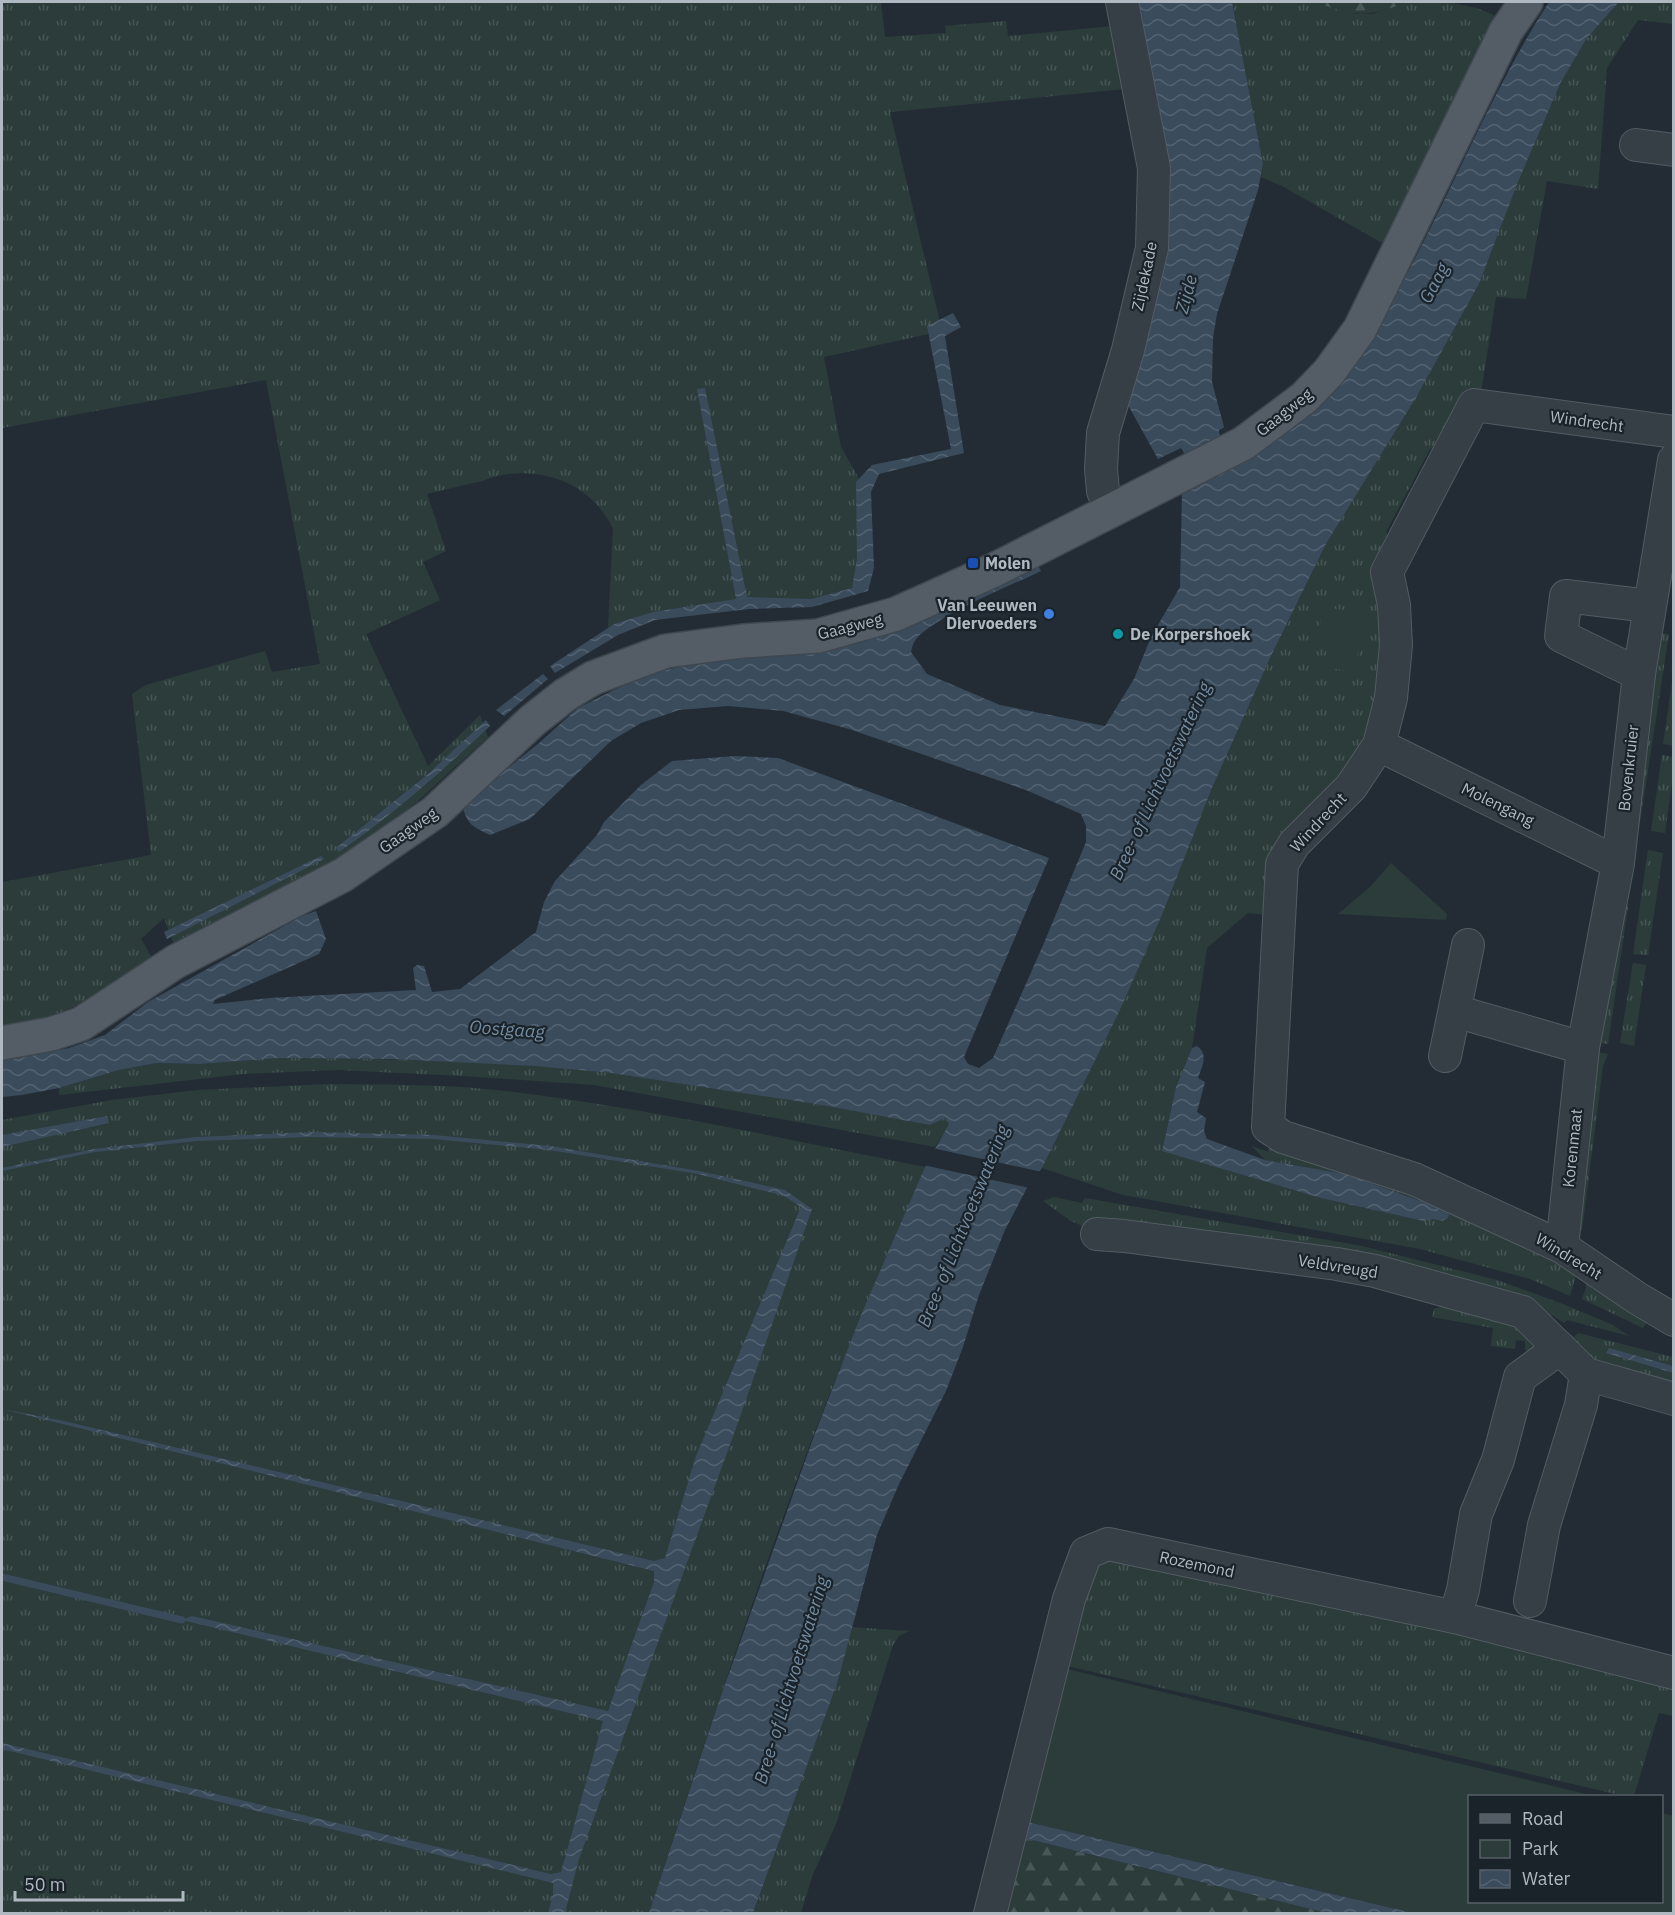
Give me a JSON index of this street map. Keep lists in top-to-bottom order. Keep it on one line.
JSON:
{"streets":{"main road":["Gaagweg"],"street":["Zijdekade","Windrecht","Bovenkruier","Molengang","Korenmaat","Veldvreugd","Rozemond"]},"crossings":[["Zijdekade","Gaagweg"],["Windrecht","Molengang"],["Windrecht","Korenmaat"],["Bovenkruier","Molengang"],["Bovenkruier","Korenmaat"],["Molengang","Korenmaat"]],"water":["Gaag","Zijde","Bree- of Lichtvoetswatering","Oostgaag"],"places":{"transit":["Molen"],"other":["Van Leeuwen Diervoeders","De Korpershoek"]},"legend":["Road","Park","Water"],"scale_bar":"50 m"}
